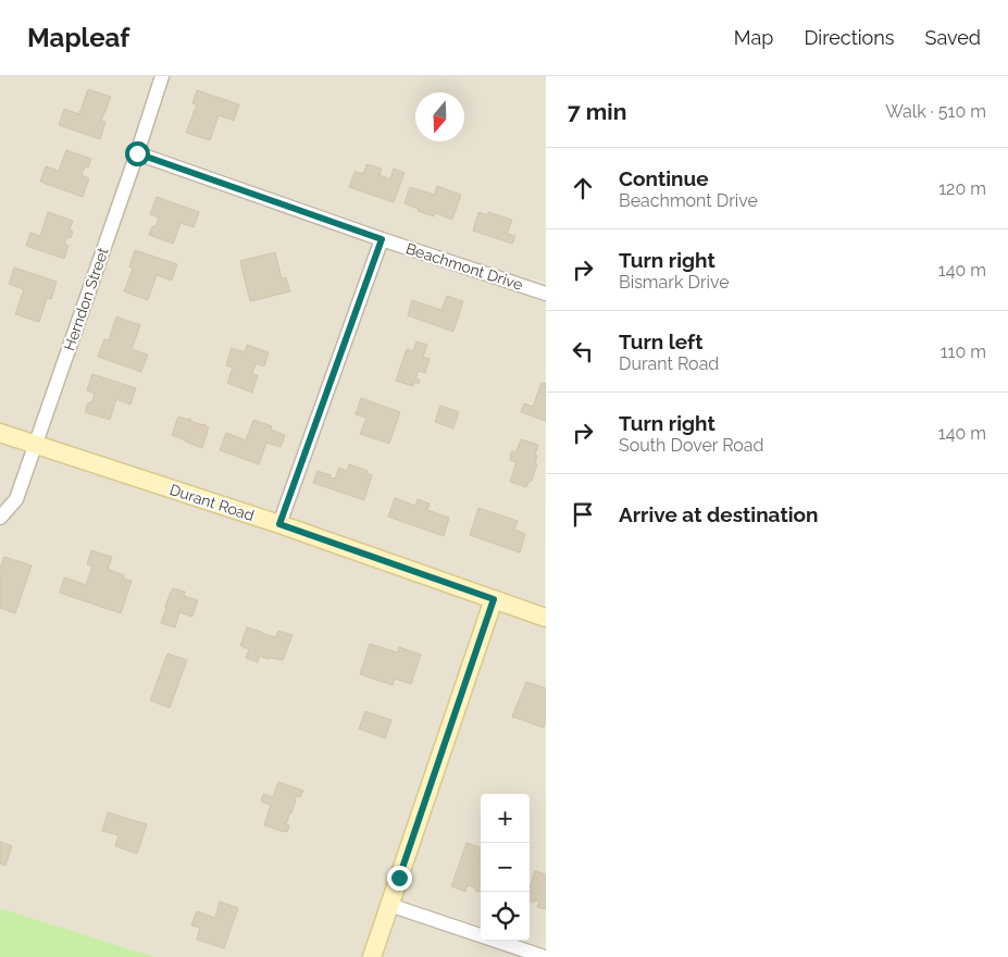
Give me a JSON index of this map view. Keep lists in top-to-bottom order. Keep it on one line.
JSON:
{"streets":{"street":["Beachmont Drive","Herndon Street","Durant Road"]},"crossings":[["Beachmont Drive","Herndon Street"],["Herndon Street","Durant Road"]],"north":"bottom","page":{"header":"Mapleaf","nav":["Map","Directions","Saved"],"heading":["7 min","Walk · 510 m"],"list":[["Continue","Beachmont Drive","120 m"],["Turn right","Bismark Drive","140 m"],["Turn left","Durant Road","110 m"],["Turn right","South Dover Road","140 m"],"Arrive at destination"],"map_buttons":["+","−"]}}
